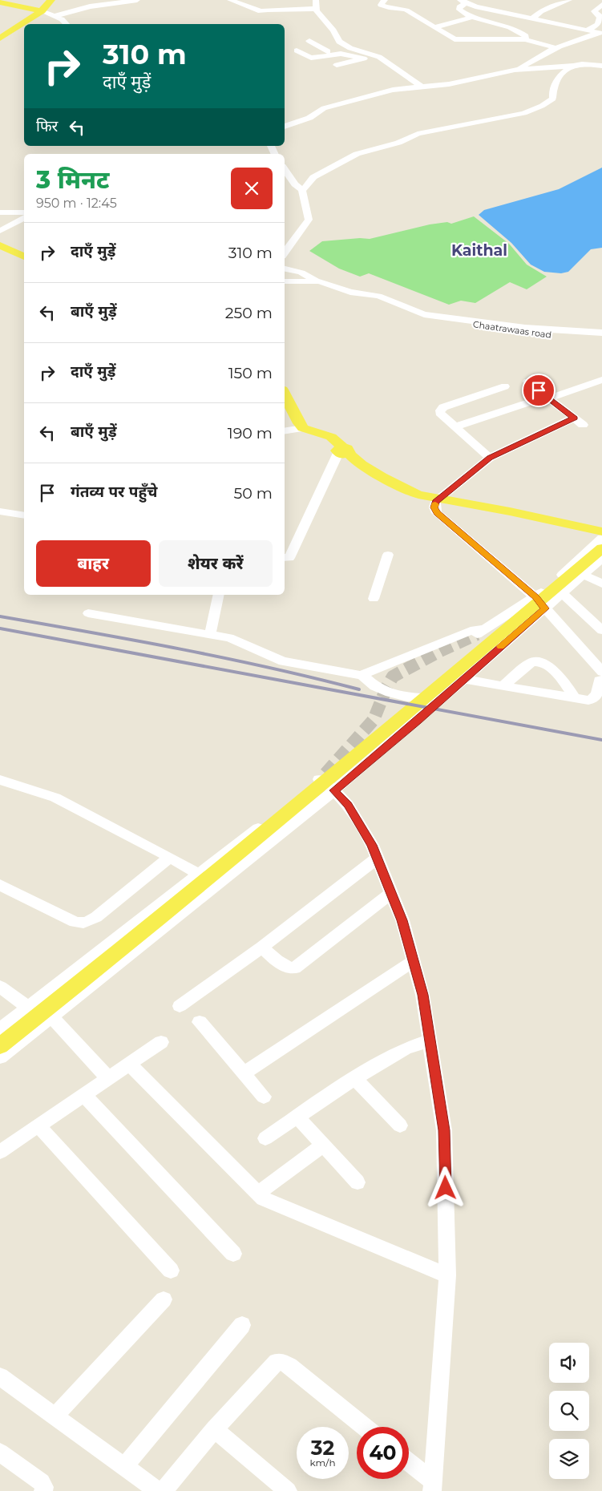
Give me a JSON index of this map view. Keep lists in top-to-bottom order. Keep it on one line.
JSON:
{"streets":{"street":["Chaatrawaas road"]},"districts":["Kaithal"],"page":{"turn":["310 m","दाएँ मुड़ें"],"then":"फिर","heading":["3 मिनट","950 m · 12:45"],"list":[{"name":"दाएँ मुड़ें","value":"310 m"},{"name":"बाएँ मुड़ें","value":"250 m"},{"name":"दाएँ मुड़ें","value":"150 m"},{"name":"बाएँ मुड़ें","value":"190 m"},{"name":"गंतव्य पर पहुँचे","value":"50 m"}],"buttons":["बाहर","शेयर करें"],"speed":"32 km/h","limit":"40"}}
